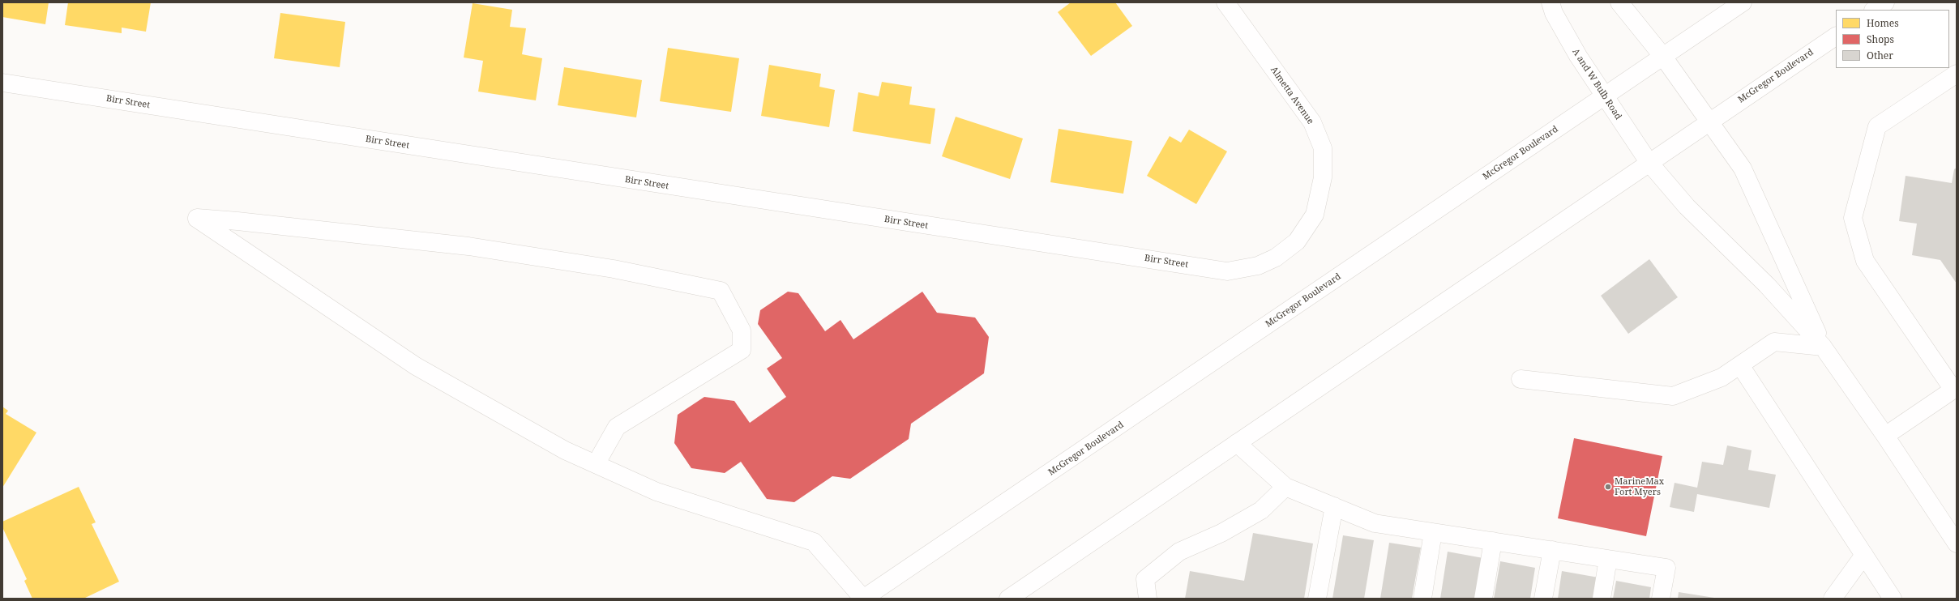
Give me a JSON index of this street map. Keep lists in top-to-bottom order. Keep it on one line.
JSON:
{"streets":{"main road":["McGregor Boulevard","A and W Bulb Road","Almetta Avenue","Birr Street"]},"crossings":[["McGregor Boulevard","A and W Bulb Road"],["Almetta Avenue","Birr Street"]],"places":["MarineMax Fort Myers"],"legend":["Homes","Shops","Other"]}
